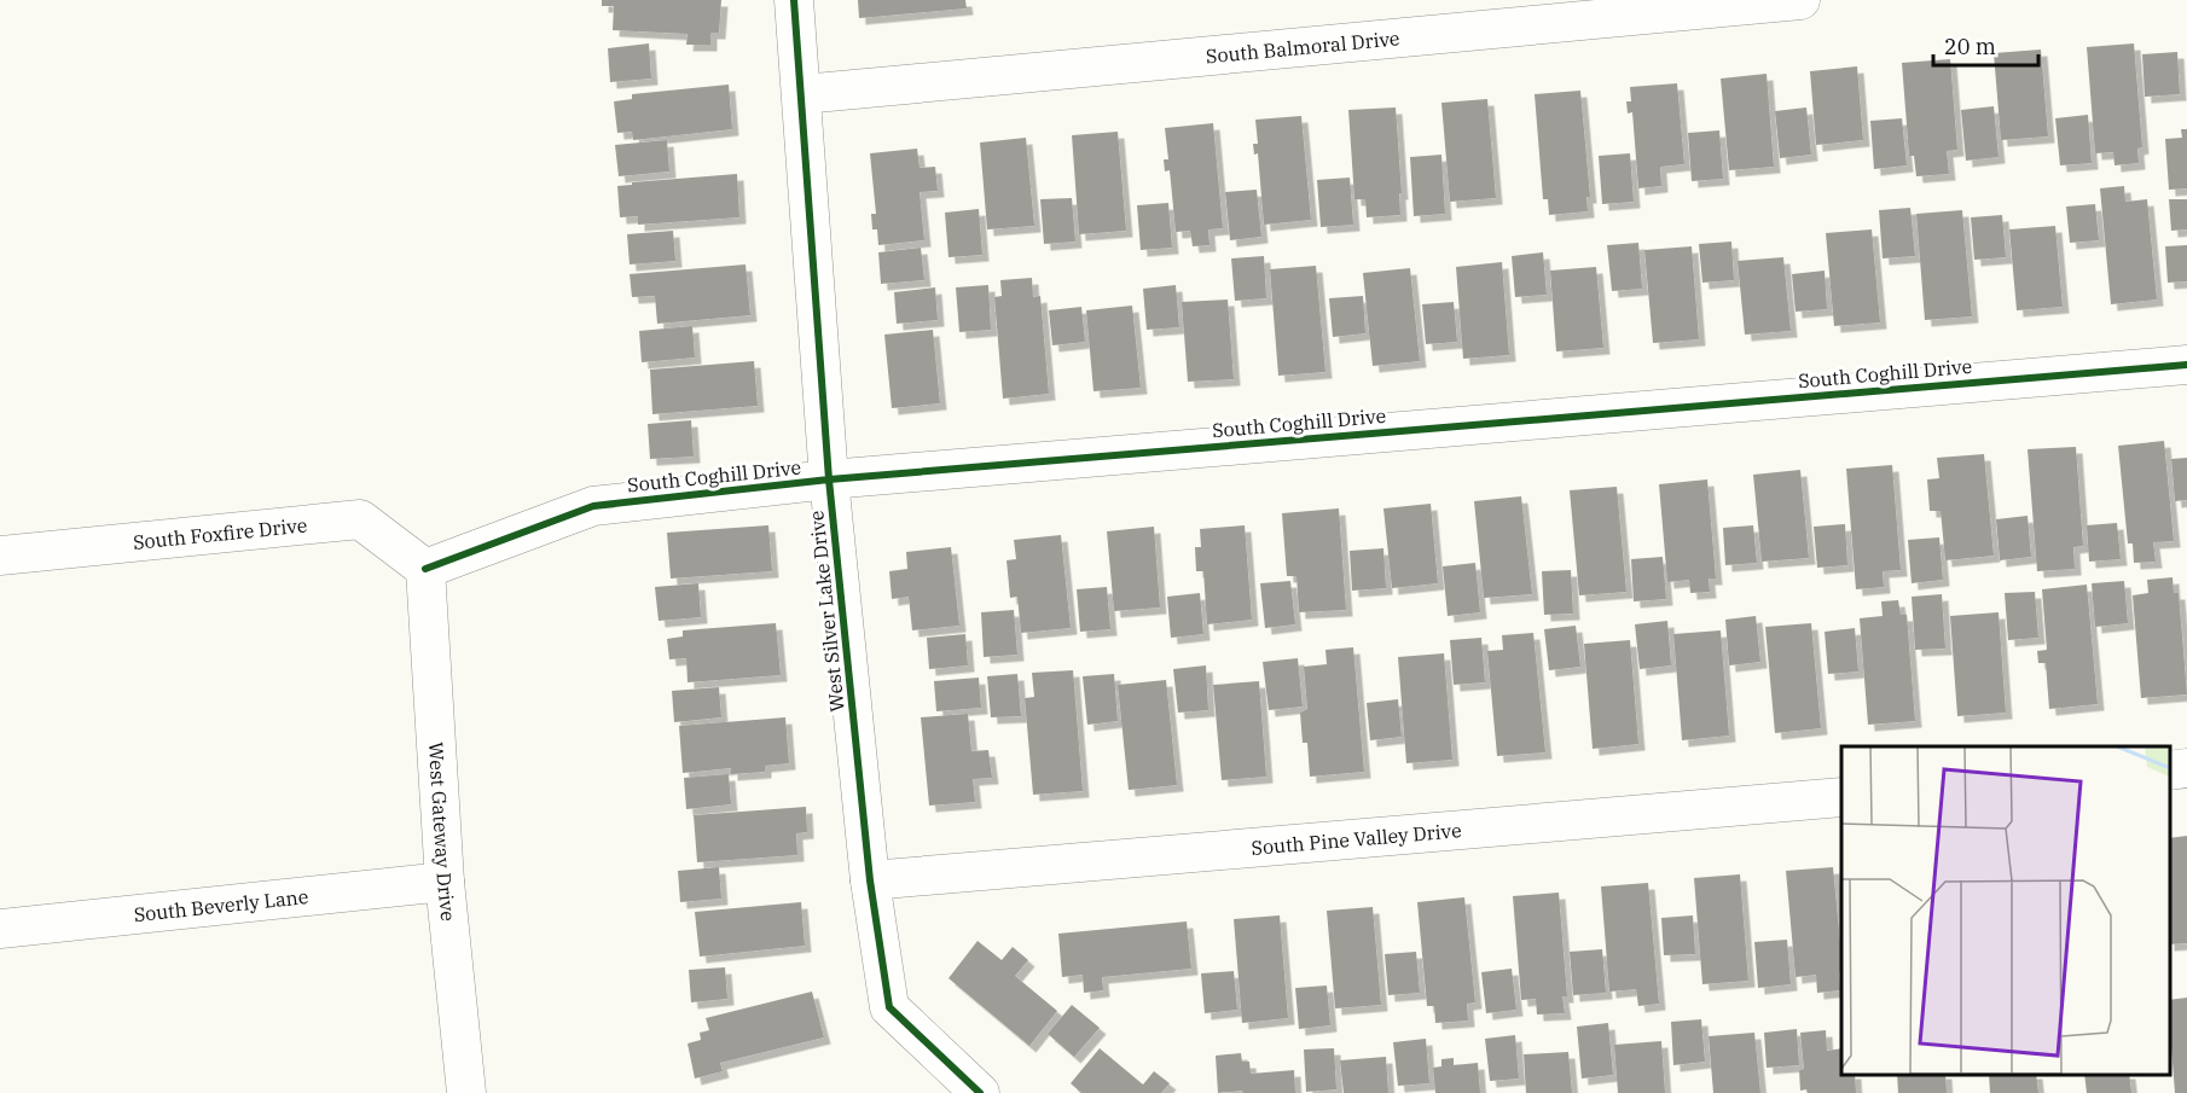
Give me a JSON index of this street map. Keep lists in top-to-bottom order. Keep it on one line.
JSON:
{"streets":{"street":["South Balmoral Drive","South Coghill Drive","South Foxfire Drive","West Silver Lake Drive","West Gateway Drive","South Pine Valley Drive","South Beverly Lane"]},"crossings":[["South Balmoral Drive","West Silver Lake Drive"],["South Coghill Drive","South Foxfire Drive"],["South Coghill Drive","West Silver Lake Drive"],["South Coghill Drive","West Gateway Drive"],["South Foxfire Drive","West Gateway Drive"],["West Silver Lake Drive","South Pine Valley Drive"],["West Gateway Drive","South Beverly Lane"]],"scale_bar":"20 m"}
